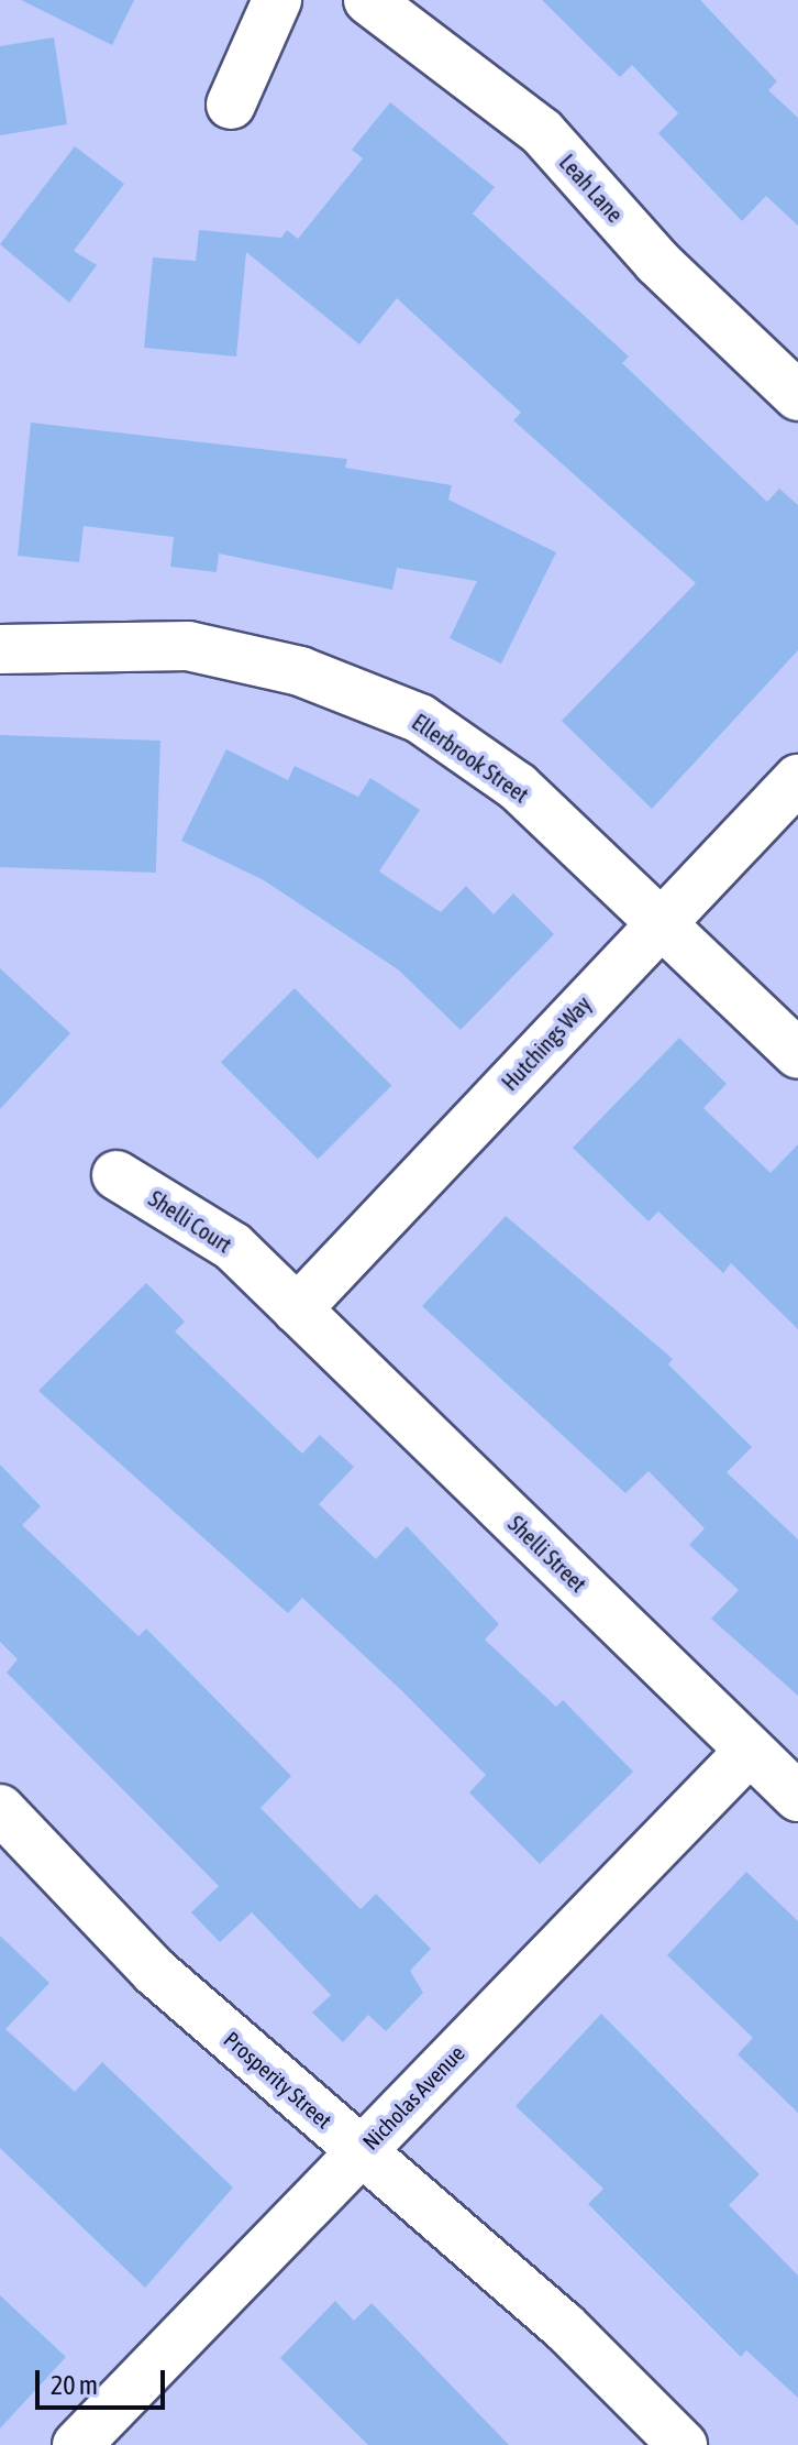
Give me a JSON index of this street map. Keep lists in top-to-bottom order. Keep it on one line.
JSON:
{"streets":{"street":["Leah Lane","Ellerbrook Street","Hutchings Way","Shelli Court","Shelli Street","Prosperity Street","Nicholas Avenue"]},"crossings":[["Ellerbrook Street","Hutchings Way"],["Hutchings Way","Shelli Court"],["Hutchings Way","Shelli Street"],["Shelli Court","Shelli Street"],["Shelli Street","Nicholas Avenue"],["Prosperity Street","Nicholas Avenue"]],"scale_bar":"20 m"}
